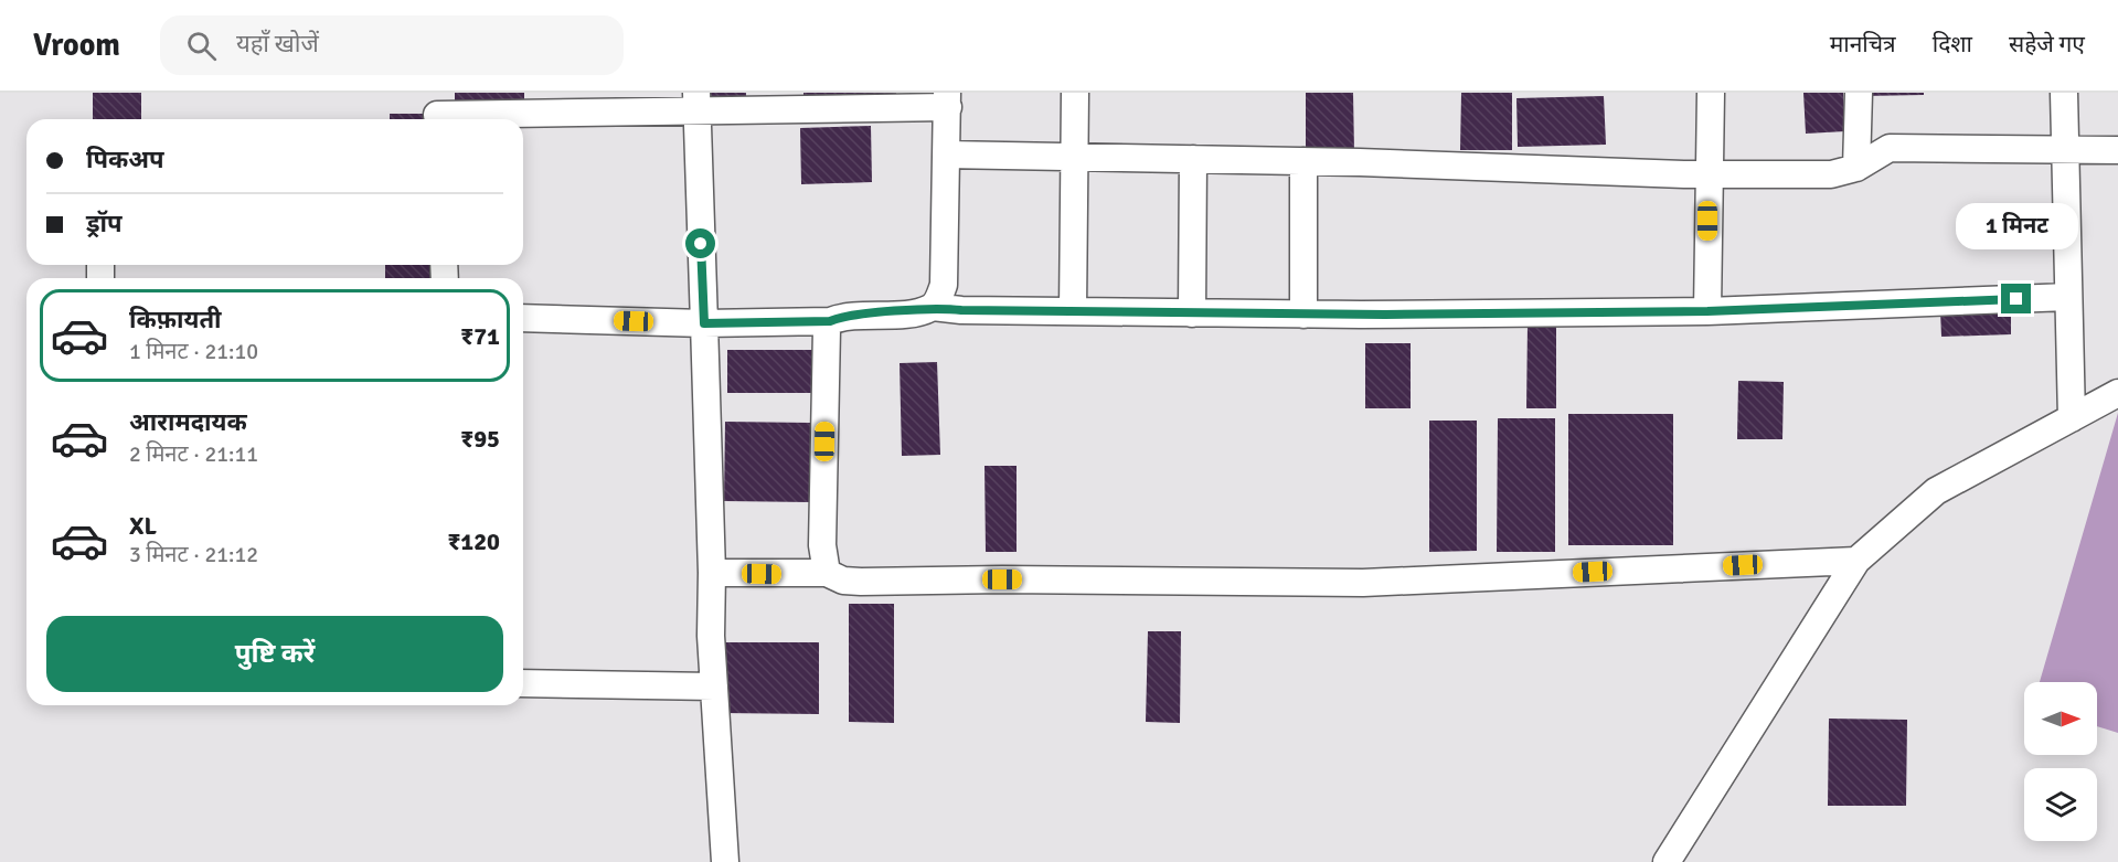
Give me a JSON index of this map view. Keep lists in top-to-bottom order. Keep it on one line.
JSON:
{"north":"right","page":{"header":"Vroom","search":"यहाँ खोजें","nav":["मानचित्र","दिशा","सहेजे गए"],"banner":["पिकअप","ड्रॉप"],"bubble":"1 मिनट","list":[{"name":"किफ़ायती","note":"1 मिनट · 21:10","value":"₹71"},{"name":"आरामदायक","note":"2 मिनट · 21:11","value":"₹95"},{"name":"XL","note":"3 मिनट · 21:12","value":"₹120"}],"buttons":"पुष्टि करें"}}
